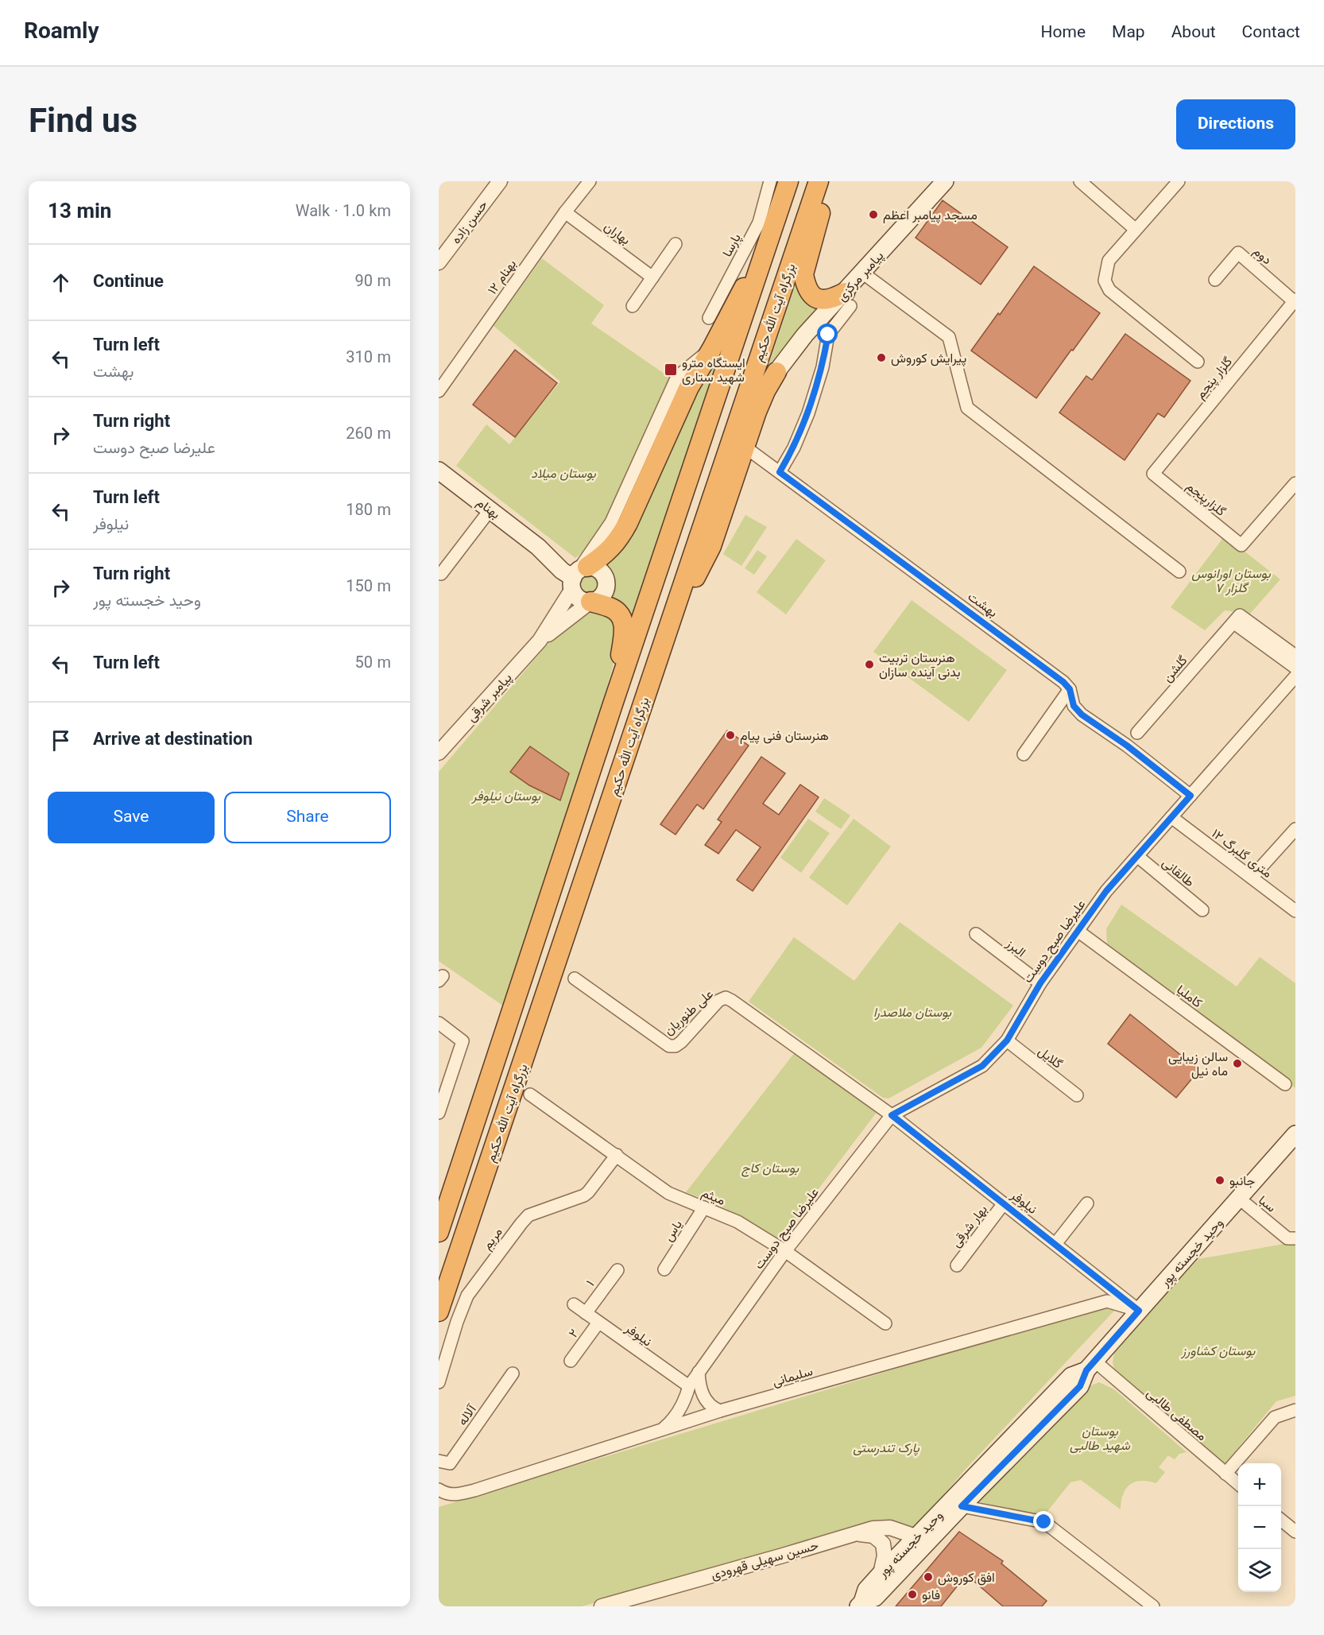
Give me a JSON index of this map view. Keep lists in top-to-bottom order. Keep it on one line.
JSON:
{"streets":{"highway":["بزرگراه آیت الله حکیم"],"main road":["پیامبر مرکزی","بهنام","وحید خجسته پور"],"street":["حسن زاده","بهاران","پارسا","دوم","بهنام ۱۲","گلزار پنجم","گلزارپنجم","بهشت","گلشن","پیامبر شرقی","۱۲ متری گلبرگ","طالقانی","علیرضا صبح دوست","البرز","کاملیا","علی طنوریان","گلایل","میثم","نیلوفر","سبا","بهار شرقی","یاس","مریم","۱","۲","سلیمانی","مصطفی طالبی","آلاله","حسین سهیلی قهرودی"]},"crossings":[["بهاران","بهنام ۱۲"],["دوم","گلزار پنجم"],["گلزار پنجم","گلزارپنجم"],["بهنام","پیامبر شرقی"],["بهشت","علیرضا صبح دوست"],["۱۲ متری گلبرگ","علیرضا صبح دوست"],["طالقانی","علیرضا صبح دوست"],["علیرضا صبح دوست","البرز"],["علیرضا صبح دوست","کاملیا"],["علیرضا صبح دوست","علی طنوریان"],["علیرضا صبح دوست","گلایل"],["علیرضا صبح دوست","میثم"],["علیرضا صبح دوست","نیلوفر"],["علیرضا صبح دوست","سلیمانی"],["علی طنوریان","نیلوفر"],["میثم","یاس"],["میثم","مریم"],["نیلوفر","بهار شرقی"],["نیلوفر","وحید خجسته پور"],["نیلوفر","۱"],["نیلوفر","۲"],["نیلوفر","سلیمانی"],["وحید خجسته پور","سلیمانی"],["وحید خجسته پور","مصطفی طالبی"],["وحید خجسته پور","حسین سهیلی قهرودی"]],"parks":["بوستان میلاد","بوستان اورانوس گلزار ۷","بوستان نیلوفر","بوستان ملاصدرا","بوستان کاج","بوستان کشاورز","بوستان شهید طالبی","پارک تندرستی"],"places":{"other":["مسجد پیامبر اعظم","پیرایش کوروش","هنرستان تربیت بدنی آینده سازان","هنرستان فنی پیام","سالن زیبایی ماه نیل","جانبو","افق کوروش","فانو"],"transit":["ایستگاه مترو شهید ستاری"]},"page":{"header":"Roamly","nav":["Home","Map","About","Contact"],"title":"Find us","buttons":["Directions",["Save","Share"]],"heading":["13 min","Walk · 1.0 km"],"list":[["Continue","90 m"],["Turn left","بهشت","310 m"],["Turn right","علیرضا صبح دوست","260 m"],["Turn left","نیلوفر","180 m"],["Turn right","وحید خجسته پور","150 m"],["Turn left","50 m"],"Arrive at destination"],"map_buttons":["+","−"]}}
